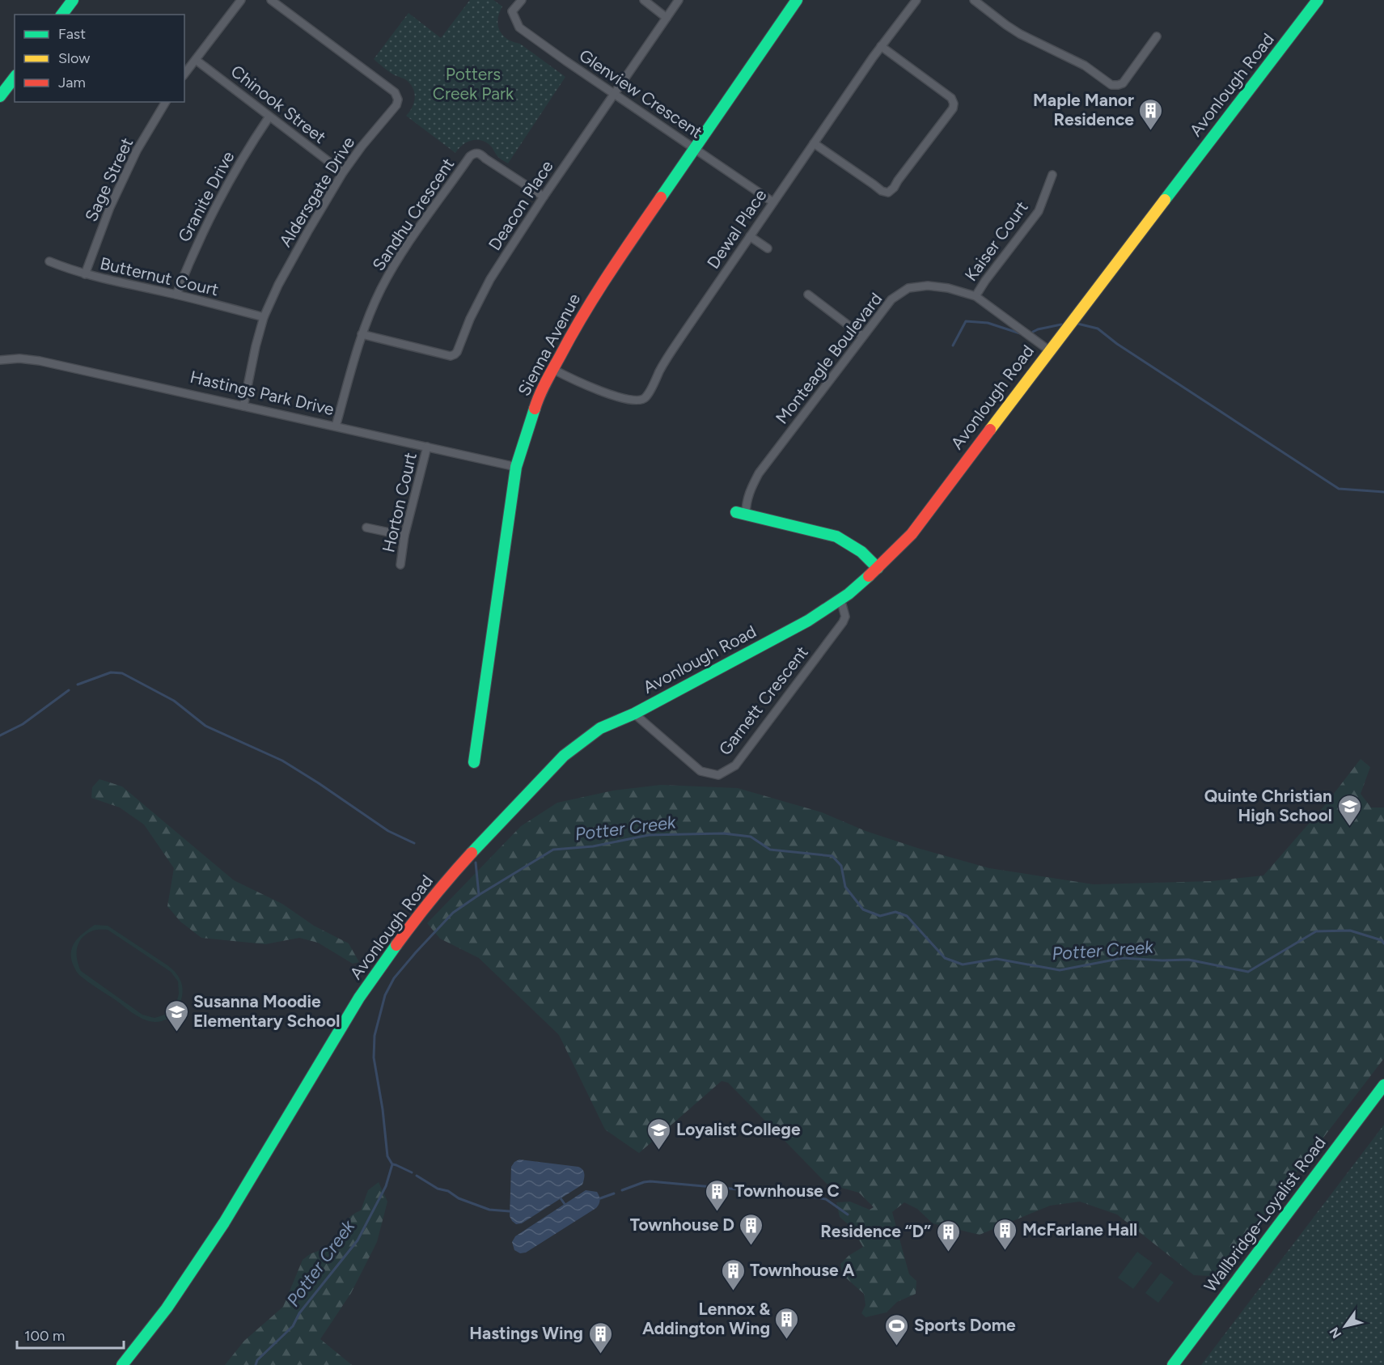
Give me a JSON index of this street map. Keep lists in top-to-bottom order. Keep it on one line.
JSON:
{"streets":{"street":["Avonlough Road","Glenview Crescent","Chinook Street","Sage Street","Aldersgate Drive","Granite Drive","Deacon Place","Sandhu Crescent","Dewal Place","Kaiser Court","Butternut Court","Sienna Avenue","Monteagle Boulevard","Hastings Park Drive","Horton Court","Garnett Crescent","Wallbridge-Loyalist Road"]},"crossings":[["Avonlough Road","Monteagle Boulevard"],["Avonlough Road","Garnett Crescent"],["Glenview Crescent","Deacon Place"],["Glenview Crescent","Dewal Place"],["Glenview Crescent","Sienna Avenue"],["Chinook Street","Aldersgate Drive"],["Chinook Street","Granite Drive"],["Sage Street","Butternut Court"],["Aldersgate Drive","Butternut Court"],["Aldersgate Drive","Hastings Park Drive"],["Granite Drive","Butternut Court"],["Deacon Place","Sandhu Crescent"],["Sandhu Crescent","Hastings Park Drive"],["Dewal Place","Sienna Avenue"],["Kaiser Court","Monteagle Boulevard"],["Sienna Avenue","Hastings Park Drive"],["Hastings Park Drive","Horton Court"]],"water":["Potter Creek"],"parks":["Potters Creek Park"],"places":{"building":["Maple Manor Residence","Townhouse C","Townhouse D","McFarlane Hall","Residence “D”","Townhouse A","Lennox & Addington Wing","Hastings Wing"],"school or university":["Quinte Christian High School","Susanna Moodie Elementary School","Loyalist College"],"sports":["Sports Dome"]},"legend":["Fast","Slow","Jam"],"scale_bar":"100 m","north":"bottom left"}
